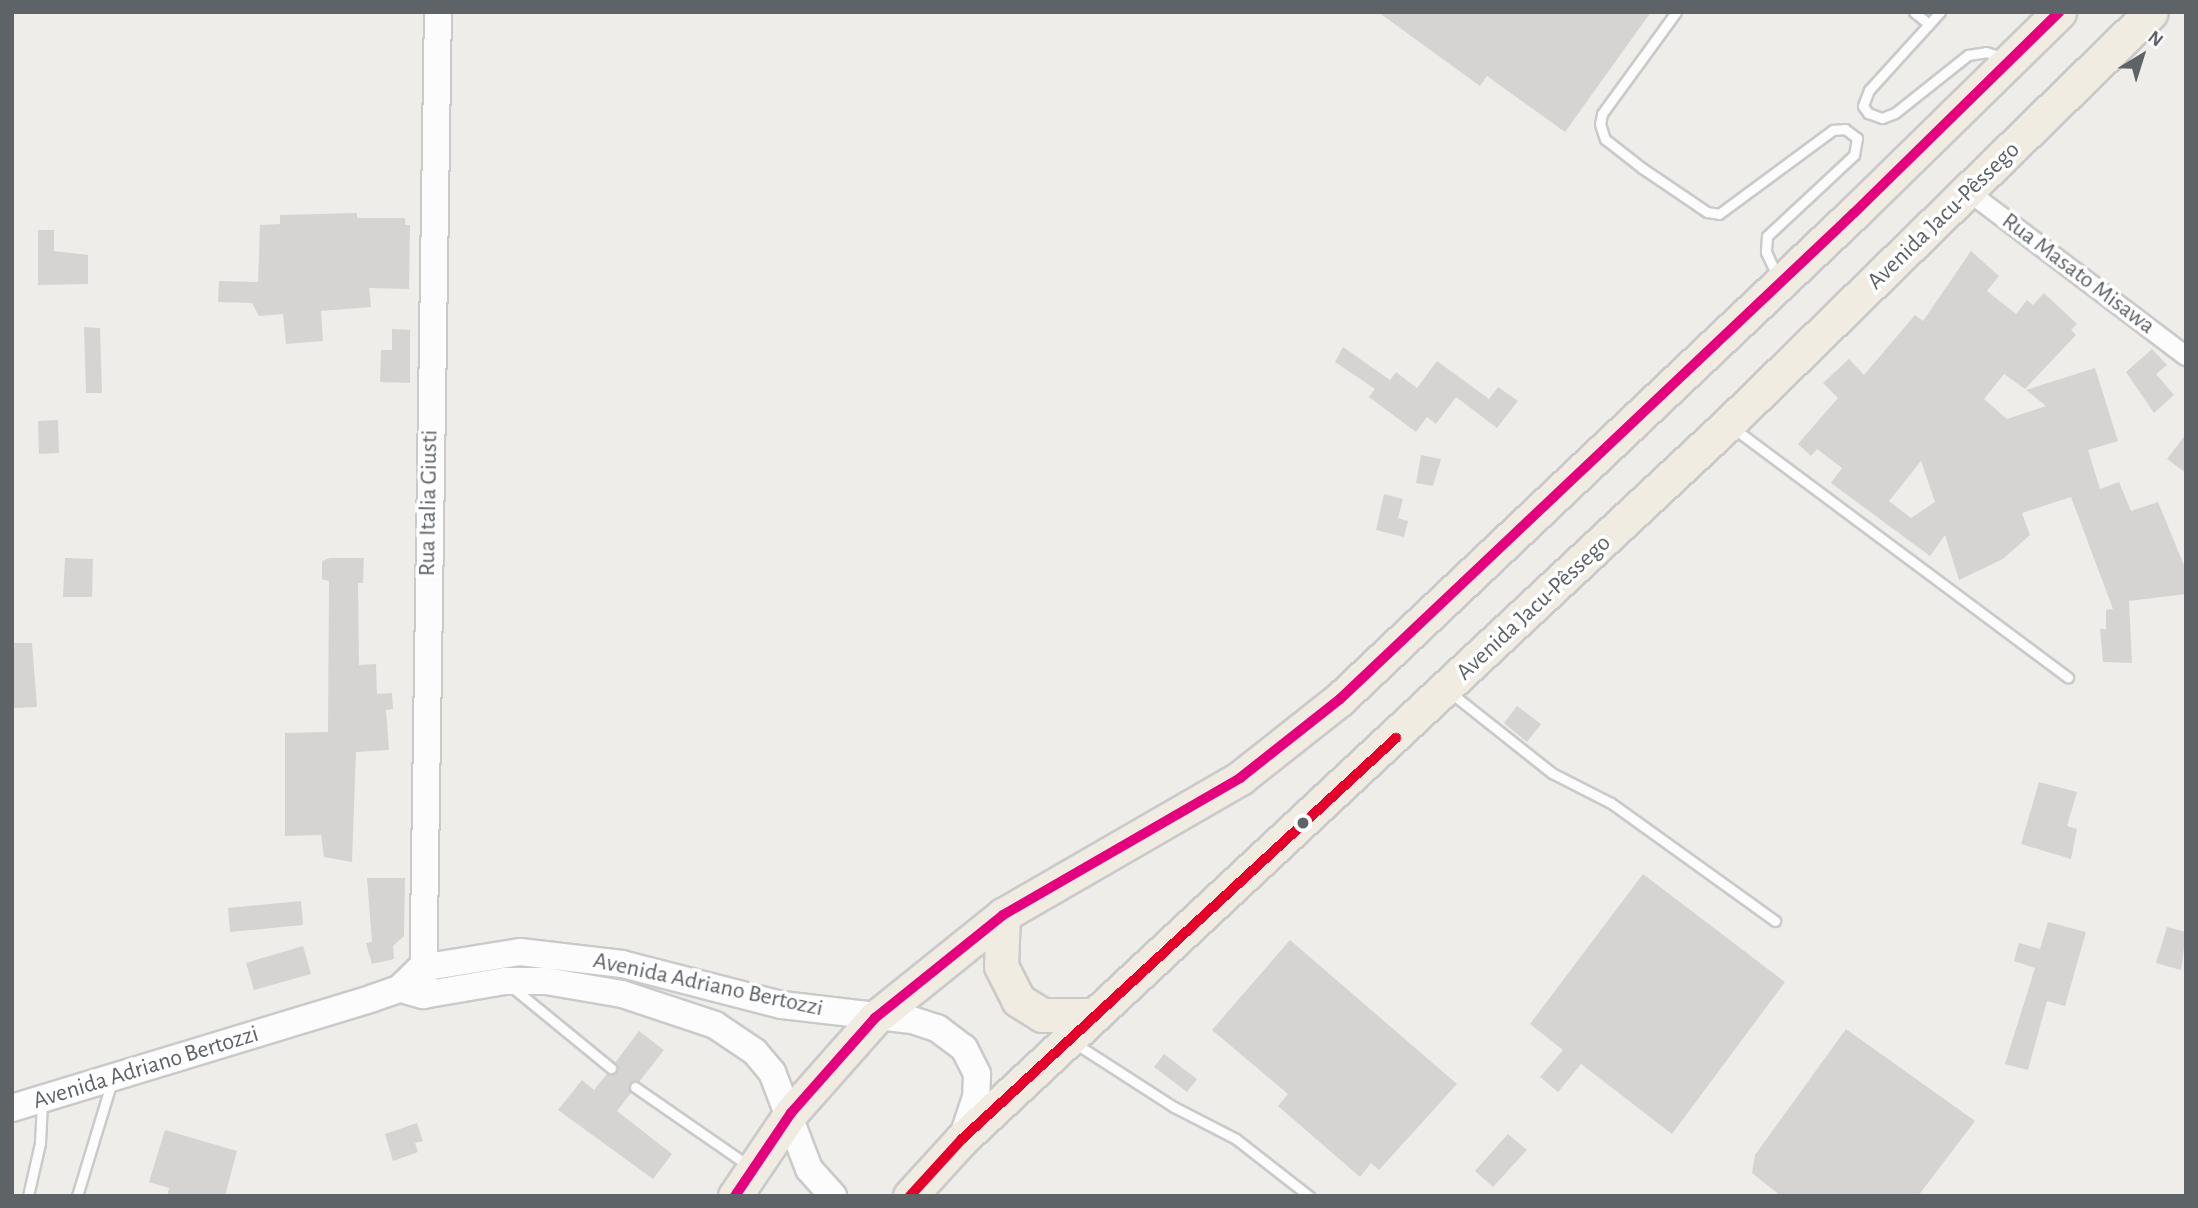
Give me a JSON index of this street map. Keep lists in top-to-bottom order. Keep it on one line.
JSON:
{"streets":{"highway":["Avenida Jacu-Pêssego"],"main road":["Rua Italia Giusti","Avenida Adriano Bertozzi"],"street":["Rua Masato Misawa"]},"crossings":[["Avenida Jacu-Pêssego","Rua Masato Misawa"],["Avenida Jacu-Pêssego","Avenida Adriano Bertozzi"],["Rua Italia Giusti","Avenida Adriano Bertozzi"]],"north":"top right"}
